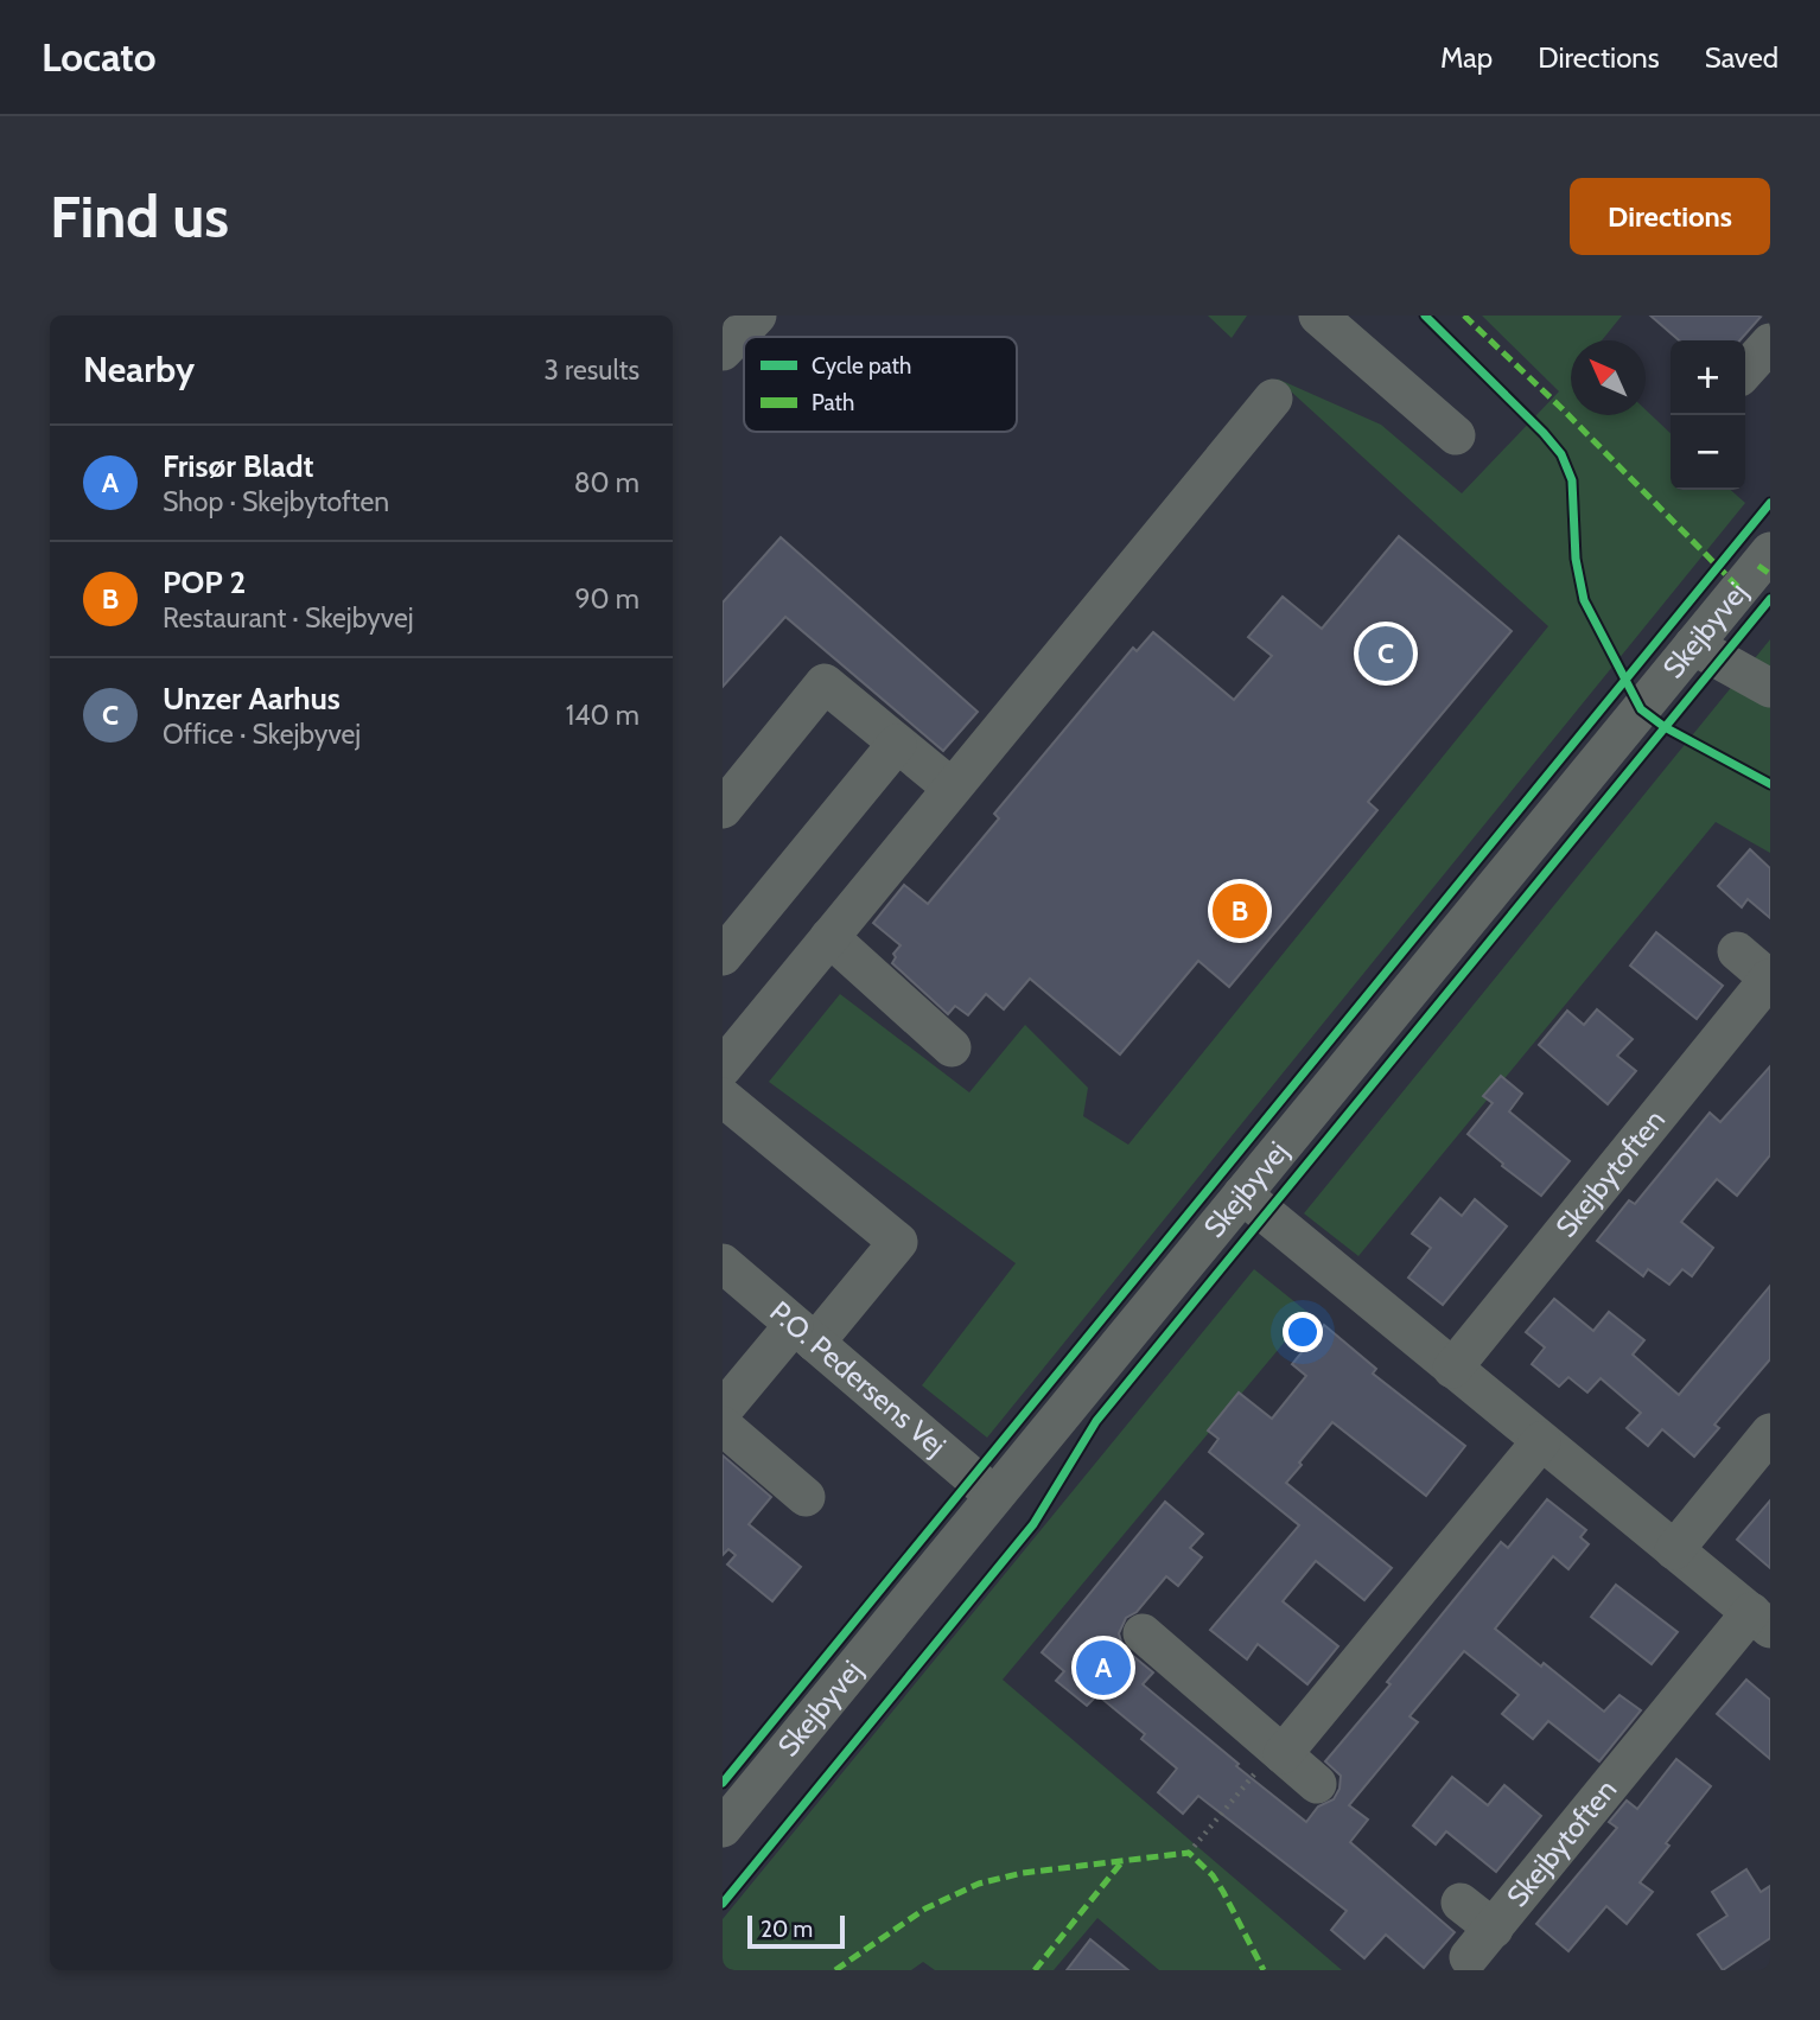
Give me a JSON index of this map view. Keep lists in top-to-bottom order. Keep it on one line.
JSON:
{"streets":{"street":["Skejbyvej","Skejbytoften","P.O. Pedersens Vej"]},"crossings":[["Skejbyvej","Skejbytoften"],["Skejbyvej","P.O. Pedersens Vej"]],"legend":["Cycle path","Path"],"scale_bar":"20 m","north":"top left","page":{"header":"Locato","nav":["Map","Directions","Saved"],"buttons":"Directions","title":"Find us","heading":["Nearby","3 results"],"map_buttons":["+","−"],"list":[{"mark":"A","name":"Frisør Bladt","note":"Shop · Skejbytoften","value":"80 m"},{"mark":"B","name":"POP 2","note":"Restaurant · Skejbyvej","value":"90 m"},{"mark":"C","name":"Unzer Aarhus","note":"Office · Skejbyvej","value":"140 m"}],"pins":["C","B","A"],"scale":"20 m"}}
